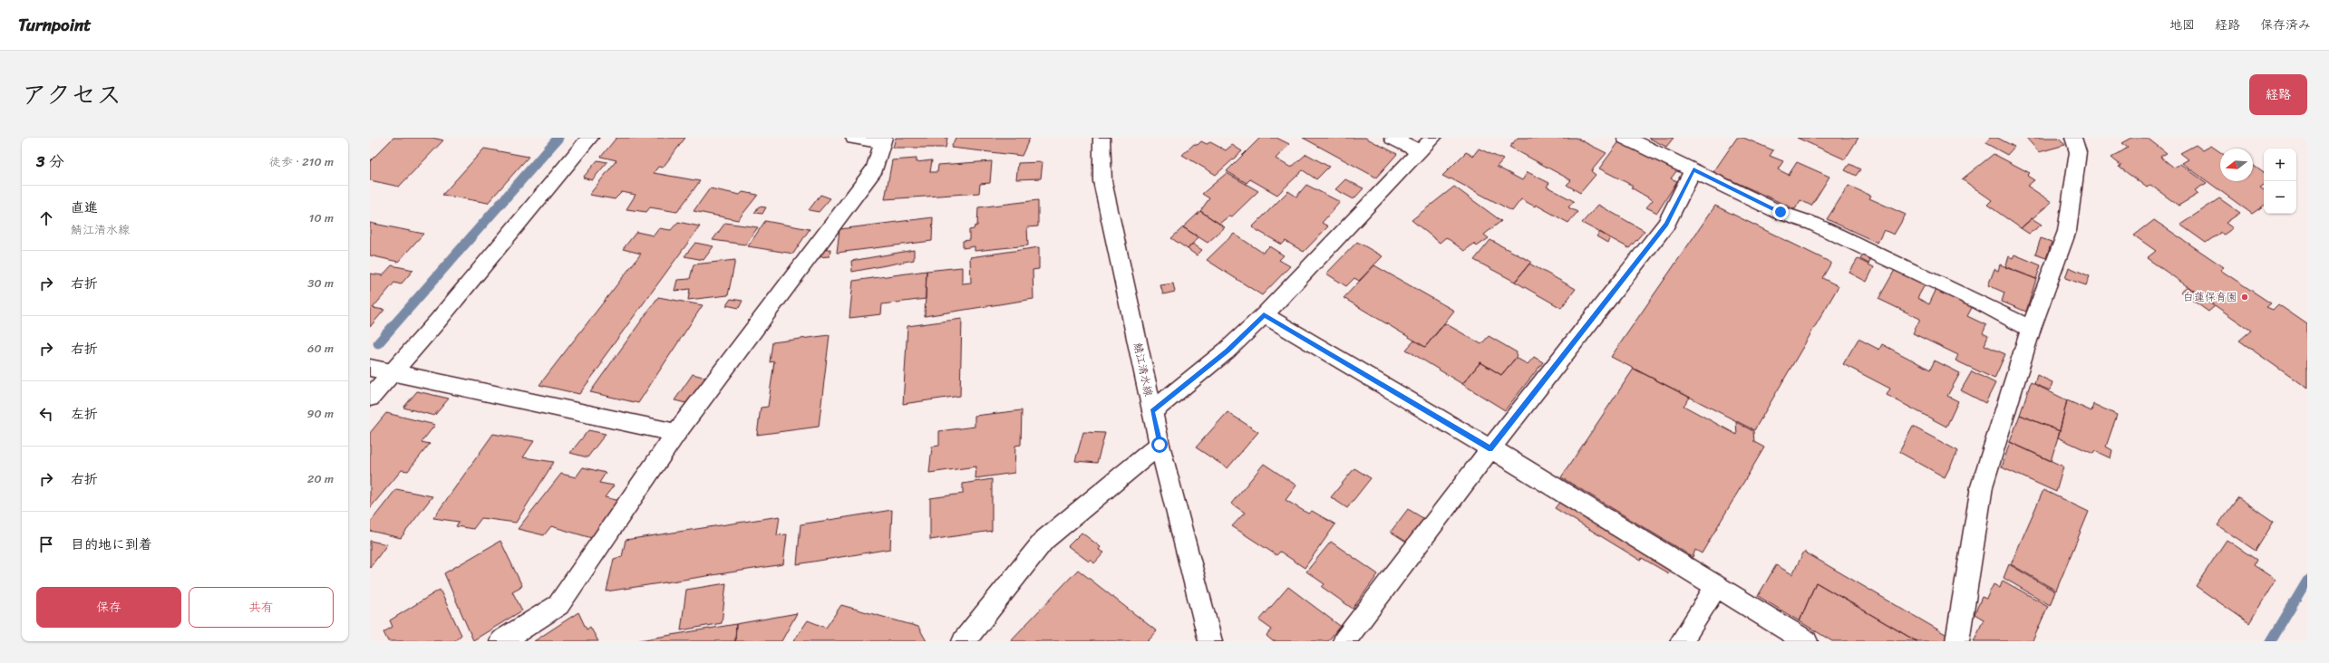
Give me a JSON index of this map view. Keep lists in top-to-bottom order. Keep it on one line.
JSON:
{"streets":{"street":["鯖江清水線"]},"places":["白蓮保育園"],"north":"left","page":{"header":"Turnpoint","nav":["地図","経路","保存済み"],"title":"アクセス","buttons":["経路",["保存","共有"]],"heading":["3 分","徒歩 · 210 m"],"map_buttons":["+","−"],"list":[["直進","鯖江清水線","10 m"],["右折","30 m"],["右折","60 m"],["左折","90 m"],["右折","20 m"],"目的地に到着"]}}
